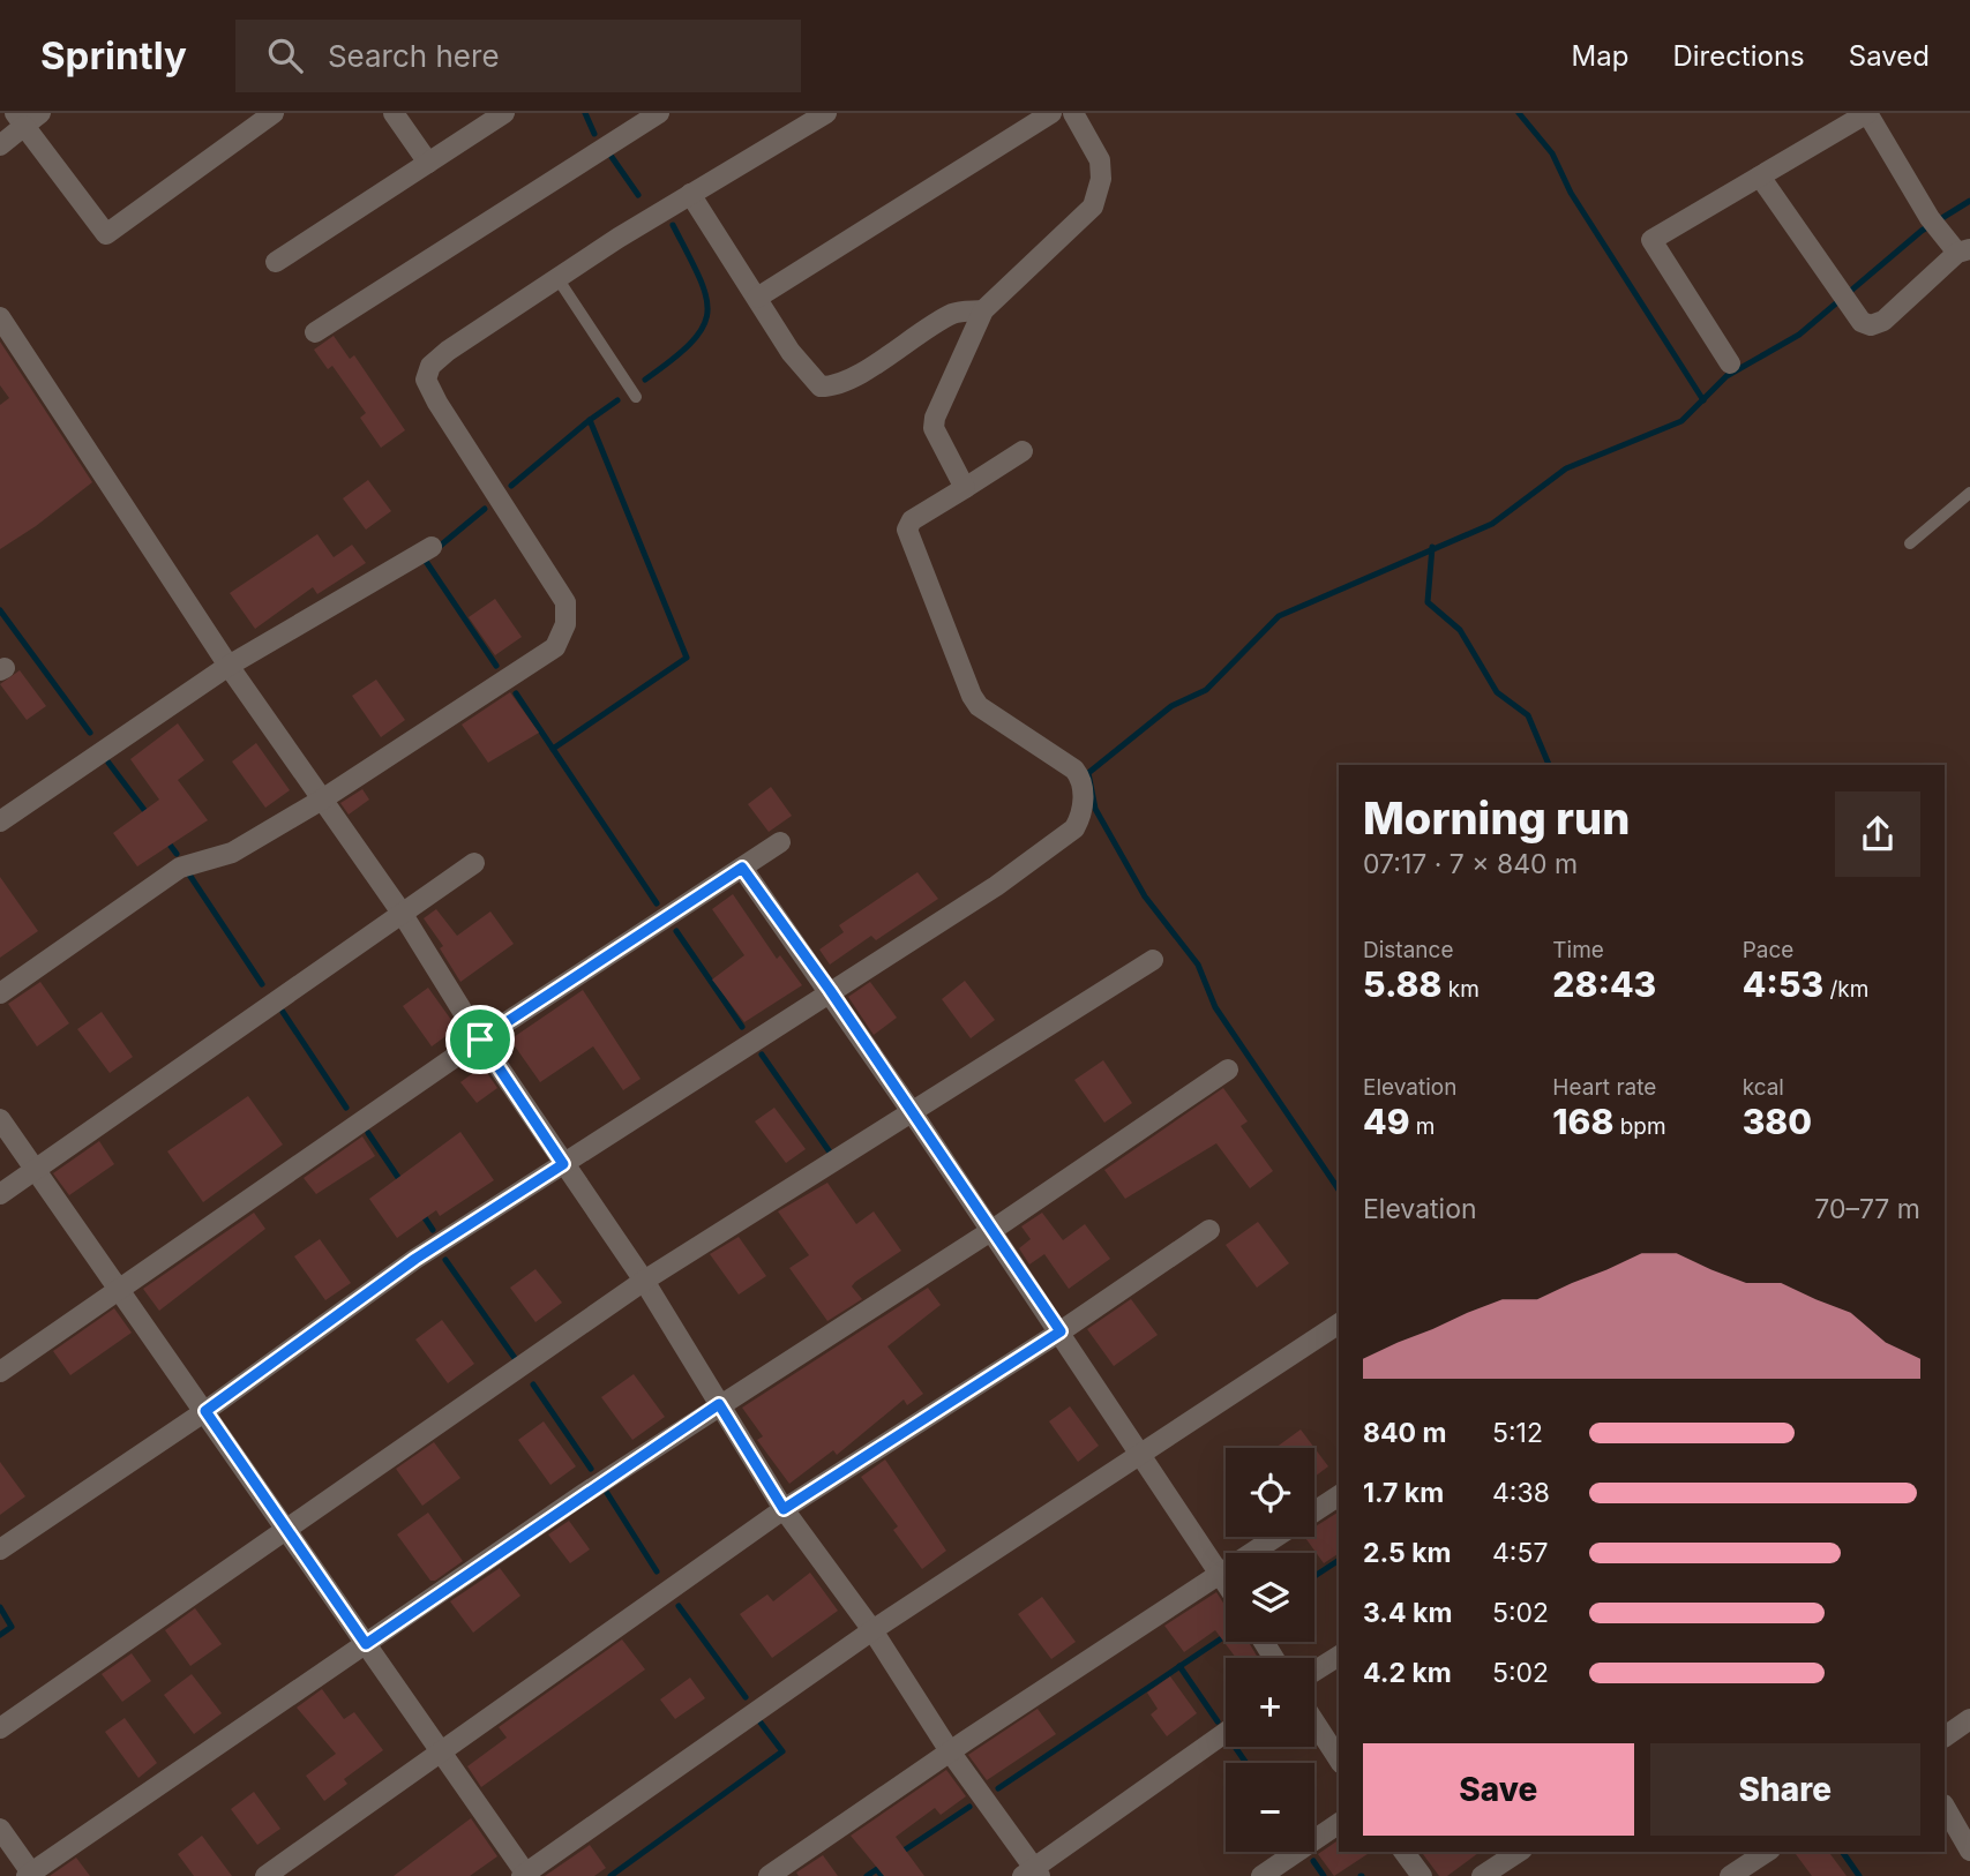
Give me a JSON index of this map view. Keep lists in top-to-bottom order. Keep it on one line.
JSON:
{"page":{"header":"Sprintly","search":"Search here","nav":["Map","Directions","Saved"],"heading":["Morning run","07:17 · 7 × 840 m"],"stats":[["Distance","5.88 km"],["Time","28:43"],["Pace","4:53 /km"],["Elevation","49 m"],["Heart rate","168 bpm"],["kcal","380"]],"chart":["Elevation","70–77 m"],"list":[{"name":"840 m","note":"5:12"},{"name":"1.7 km","note":"4:38"},{"name":"2.5 km","note":"4:57"},{"name":"3.4 km","note":"5:02"},{"name":"4.2 km","note":"5:02"}],"map_buttons":["+","−"],"buttons":["Save","Share"]}}
